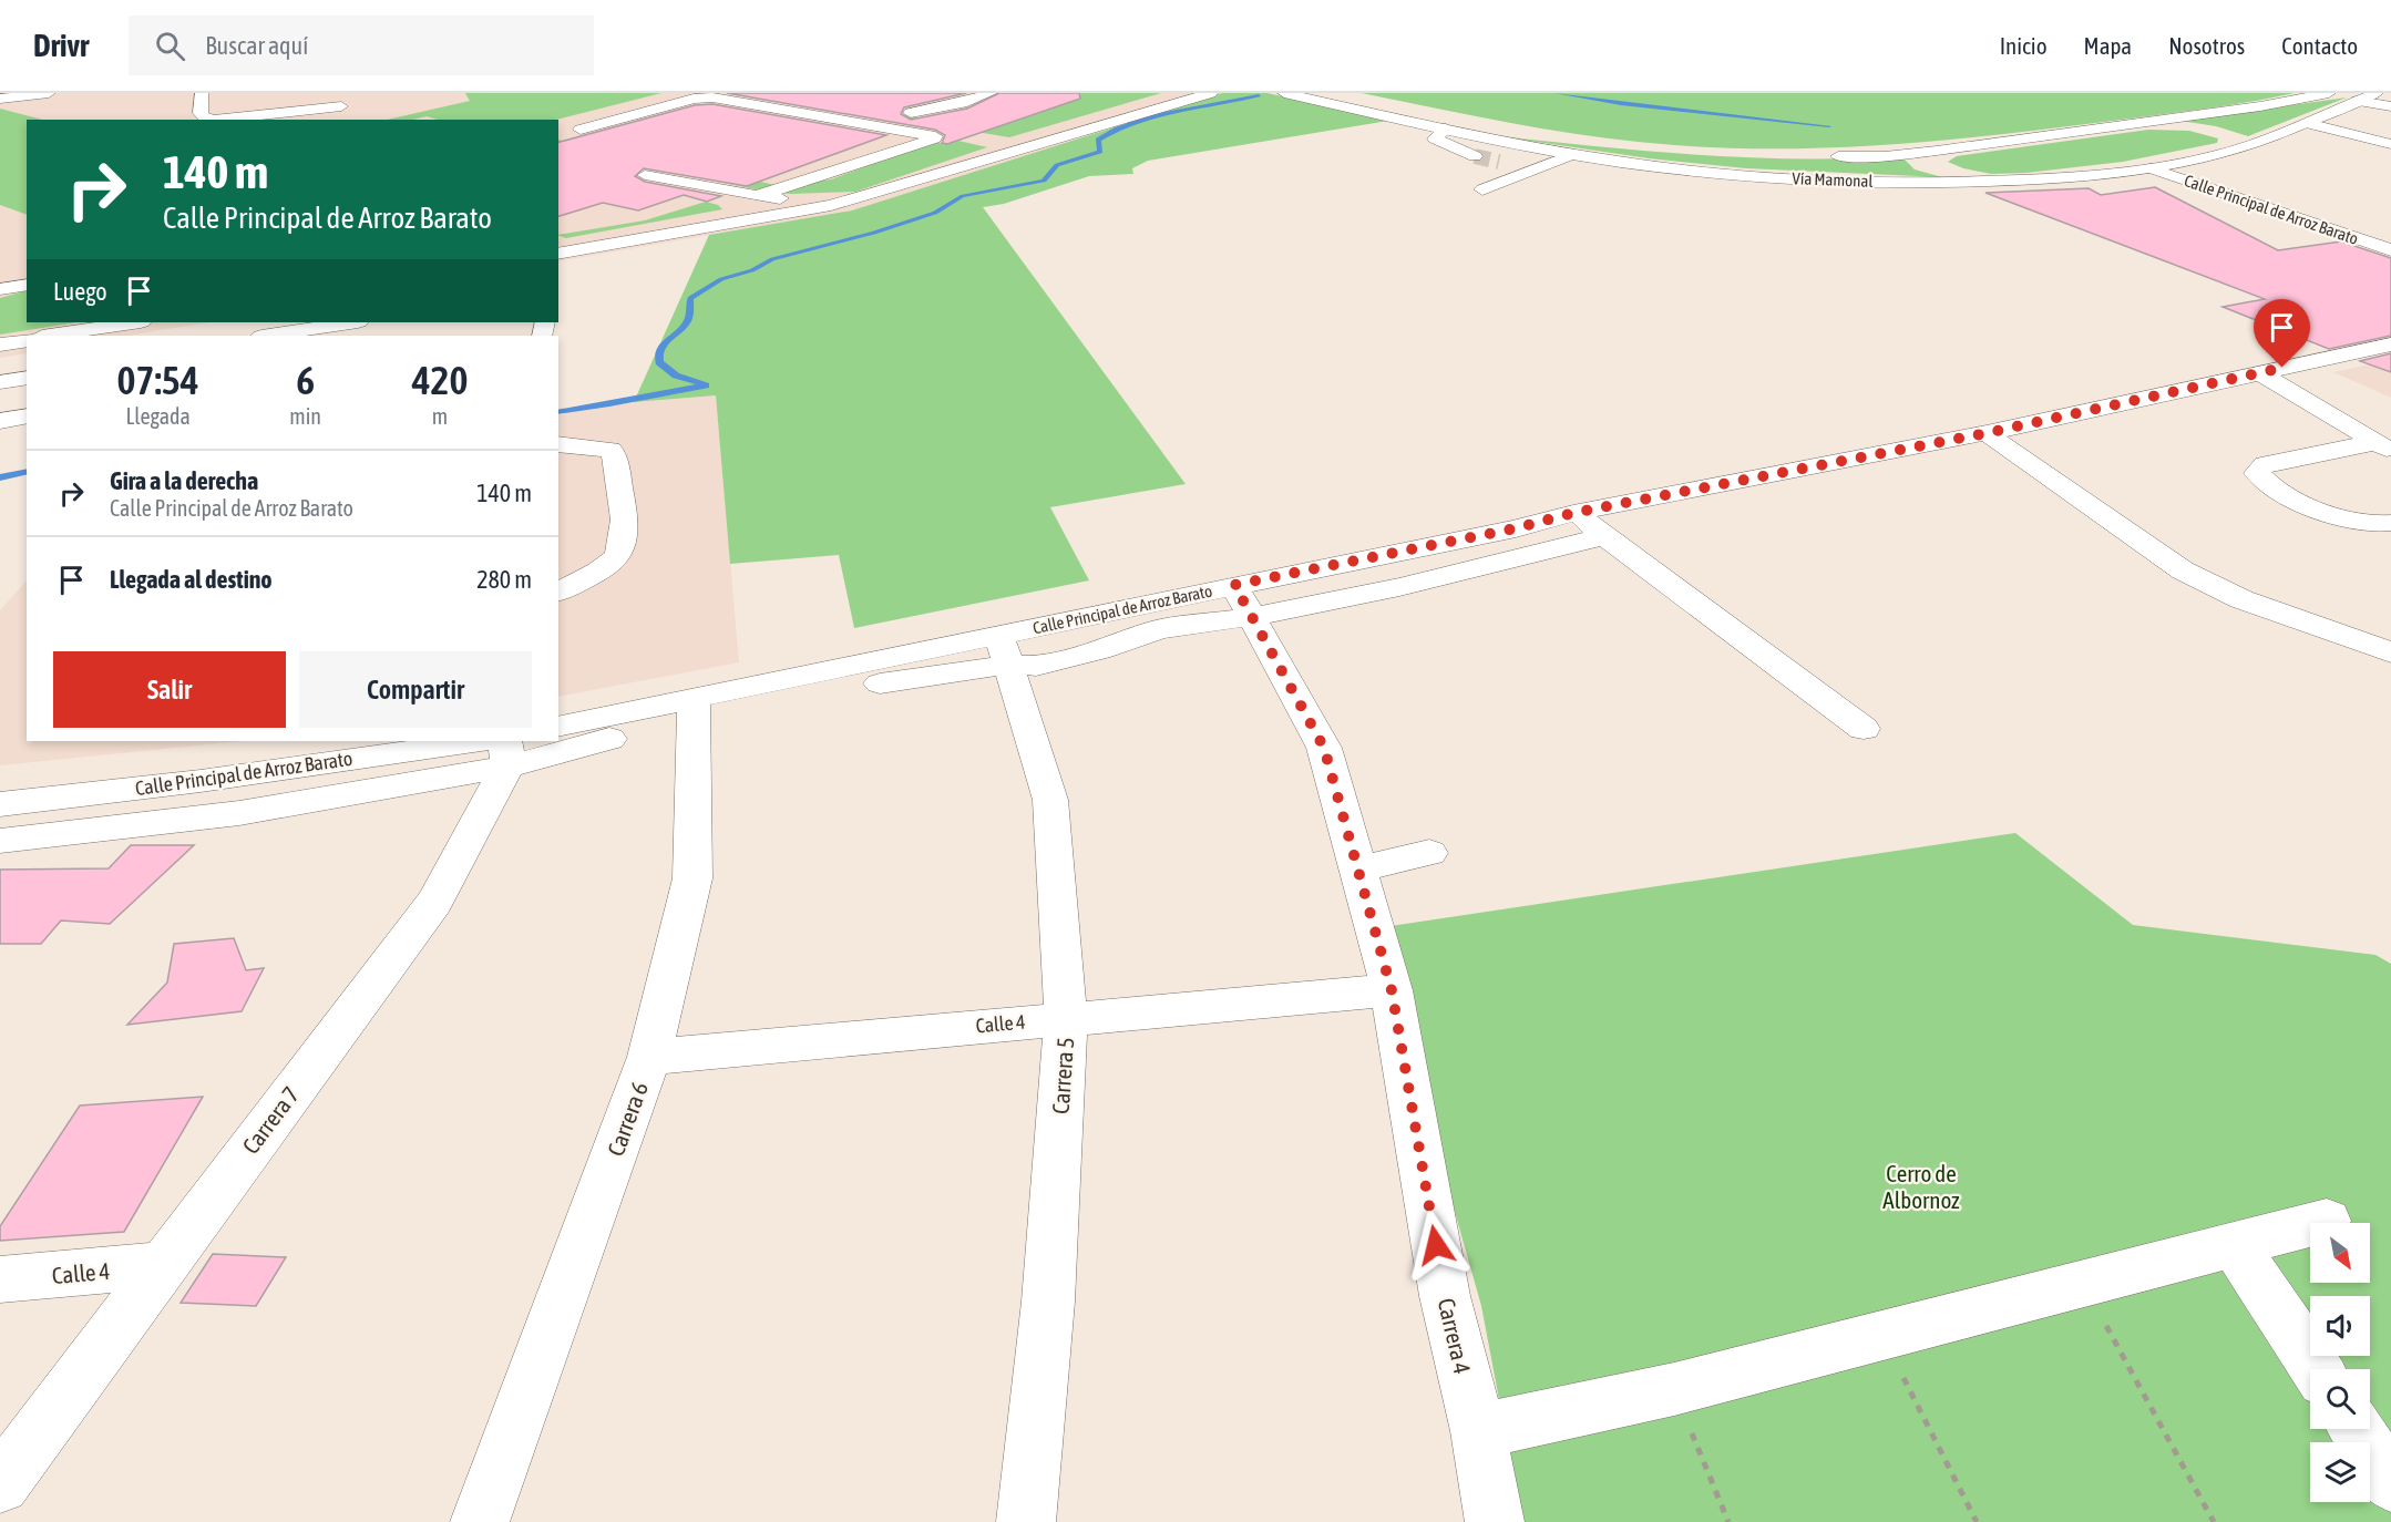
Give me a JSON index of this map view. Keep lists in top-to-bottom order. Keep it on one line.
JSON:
{"streets":{"street":["Vía Mamonal","Calle Principal de Arroz Barato","Calle 4","Carrera 5","Carrera 6","Carrera 7","Carrera 4"]},"crossings":[["Vía Mamonal","Calle Principal de Arroz Barato"],["Calle Principal de Arroz Barato","Carrera 7"],["Calle Principal de Arroz Barato","Carrera 4"],["Calle 4","Carrera 5"],["Calle 4","Carrera 6"],["Calle 4","Carrera 7"],["Calle 4","Carrera 4"]],"parks":["Cerro de Albornoz"],"north":"bottom right","page":{"header":"Drivr","search":"Buscar aquí","nav":["Inicio","Mapa","Nosotros","Contacto"],"turn":["140 m","Calle Principal de Arroz Barato"],"then":"Luego","eta":["07:54","Llegada","6","min","420","m"],"list":[{"name":"Gira a la derecha","note":"Calle Principal de Arroz Barato","value":"140 m"},{"name":"Llegada al destino","value":"280 m"}],"buttons":["Salir","Compartir"]}}
